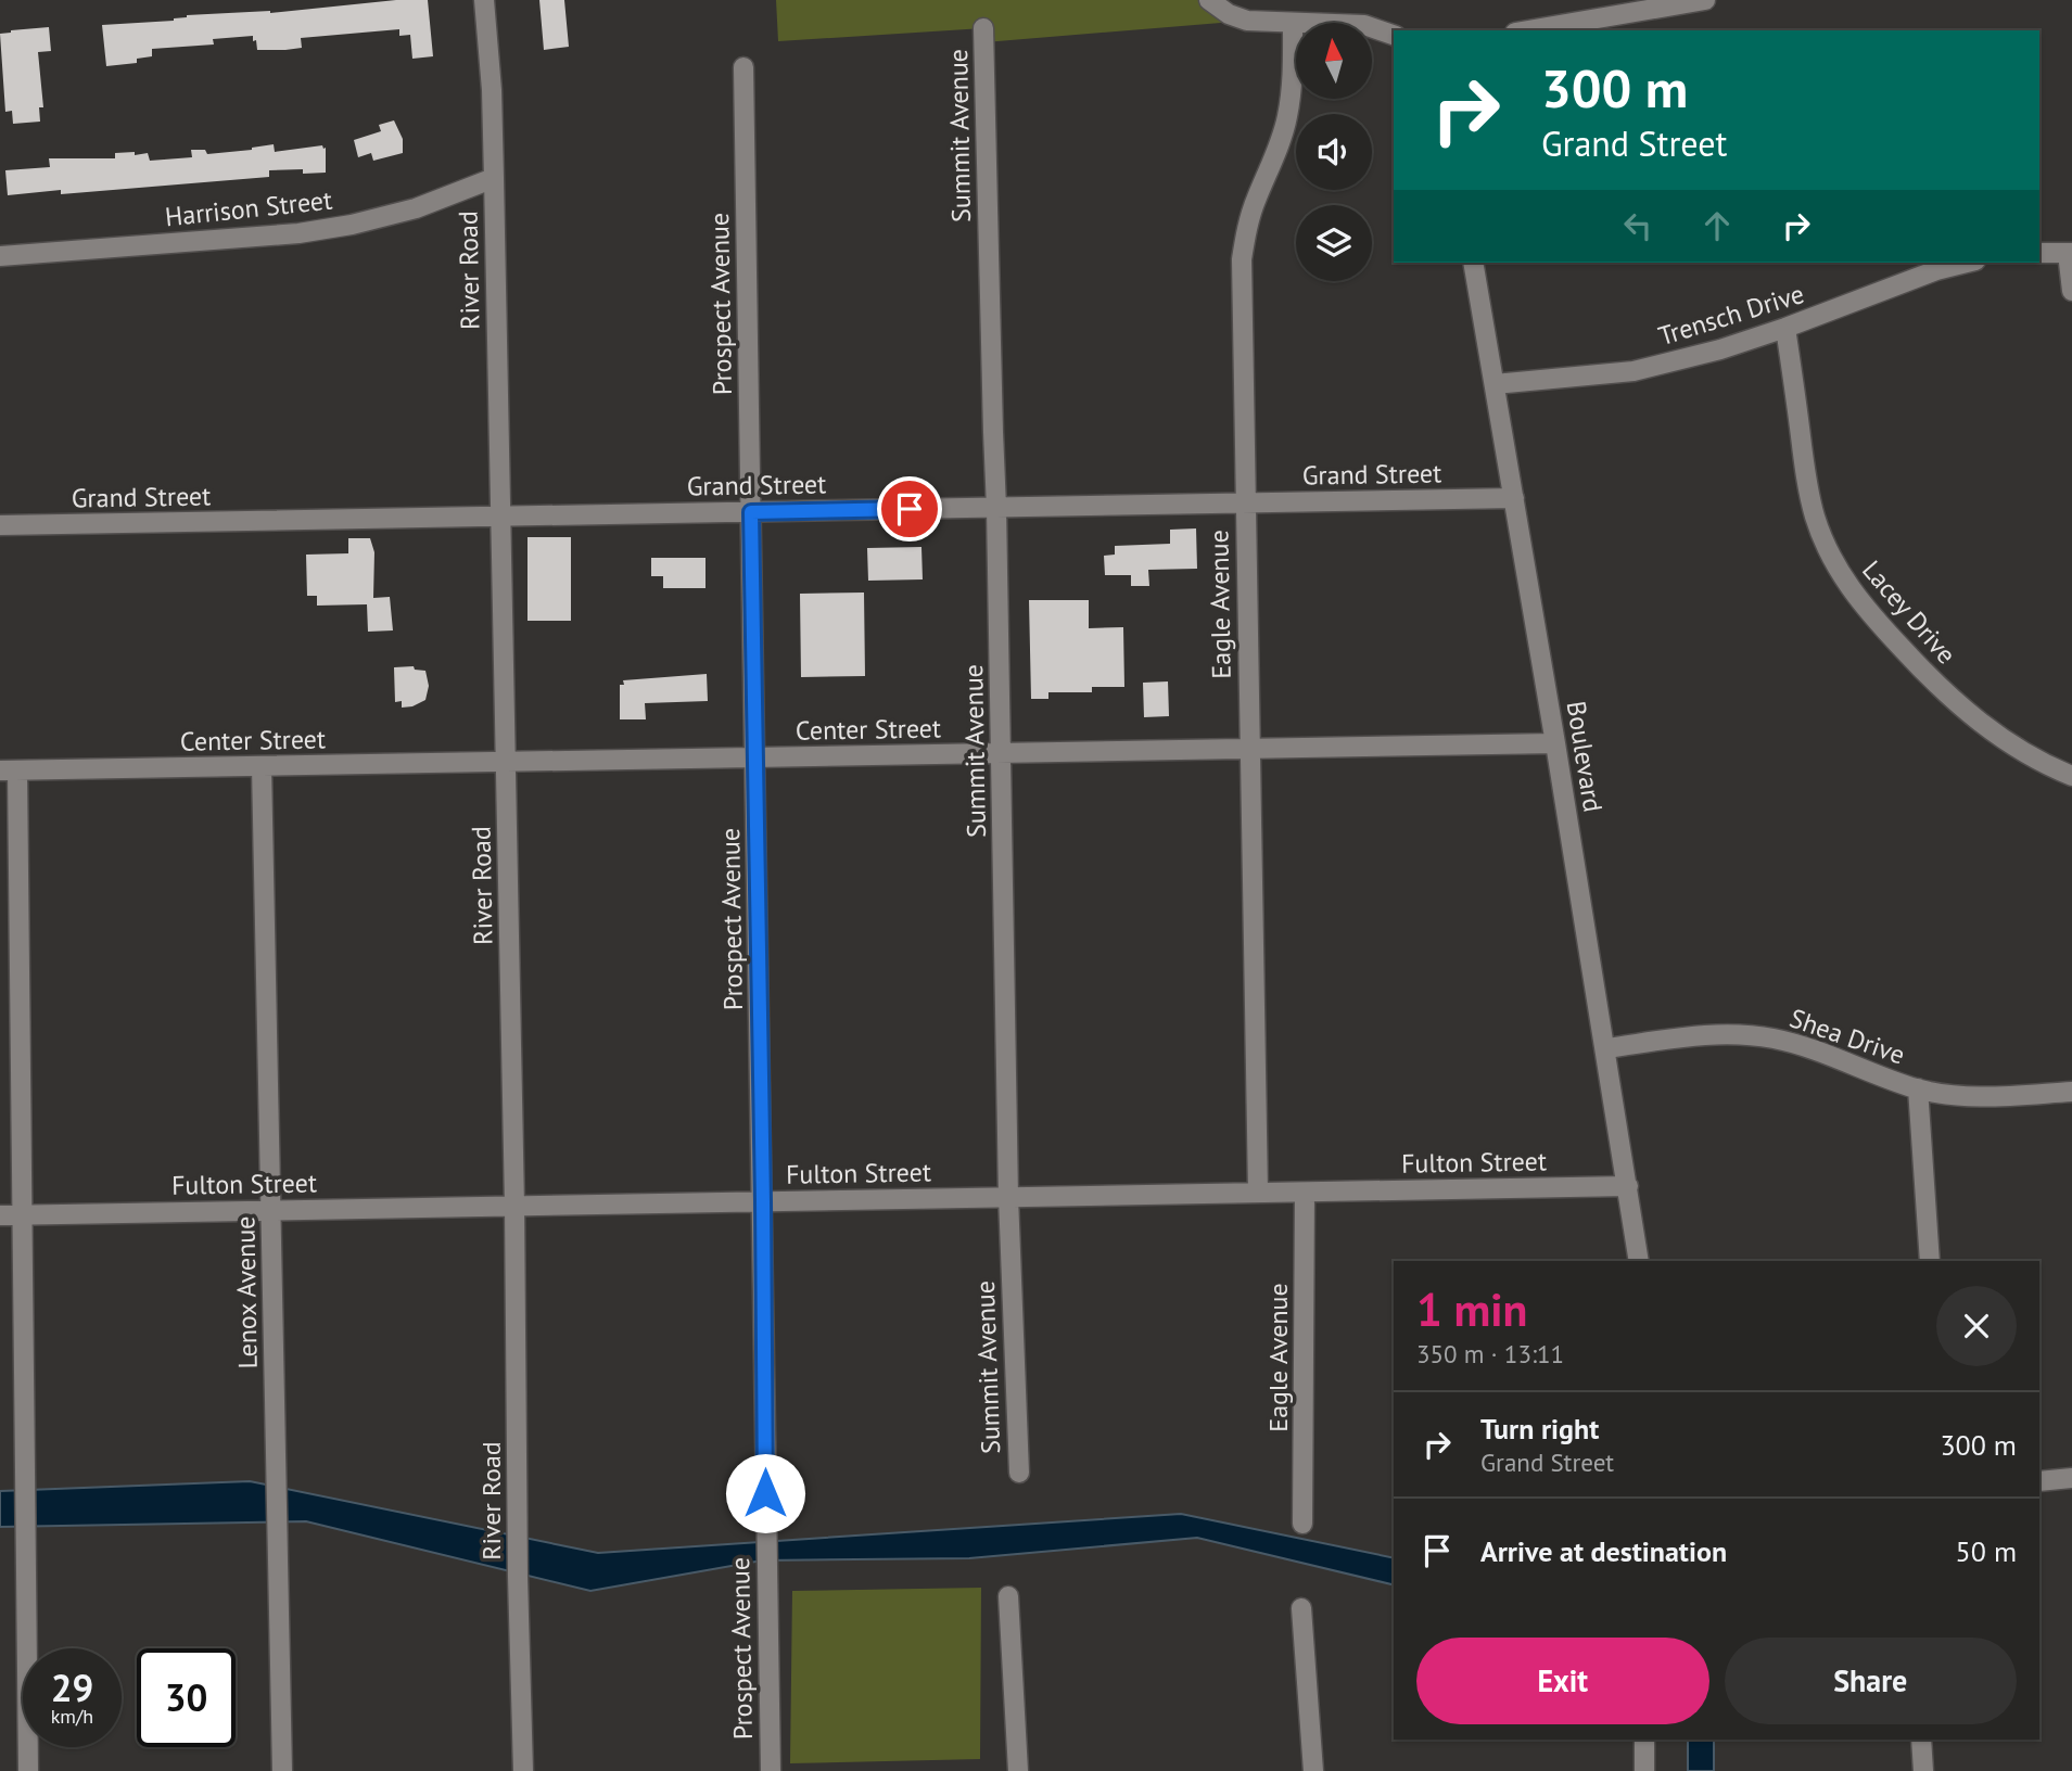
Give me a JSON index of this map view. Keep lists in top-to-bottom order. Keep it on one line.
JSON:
{"streets":{"street":["Summit Avenue","Harrison Street","River Road","Prospect Avenue","Trensch Drive","Grand Street","Eagle Avenue","Lacey Drive","Center Street","Boulevard","Shea Drive","Fulton Street","Lenox Avenue"]},"crossings":[["Summit Avenue","Grand Street"],["Summit Avenue","Center Street"],["Summit Avenue","Fulton Street"],["Harrison Street","River Road"],["River Road","Grand Street"],["River Road","Center Street"],["River Road","Fulton Street"],["Prospect Avenue","Grand Street"],["Prospect Avenue","Center Street"],["Prospect Avenue","Fulton Street"],["Trensch Drive","Lacey Drive"],["Trensch Drive","Boulevard"],["Grand Street","Eagle Avenue"],["Grand Street","Boulevard"],["Eagle Avenue","Center Street"],["Eagle Avenue","Fulton Street"],["Center Street","Boulevard"],["Center Street","Lenox Avenue"],["Boulevard","Shea Drive"],["Boulevard","Fulton Street"],["Fulton Street","Lenox Avenue"]],"north":"top","page":{"turn":["300 m","Grand Street"],"heading":["1 min","350 m · 13:11"],"list":[{"name":"Turn right","note":"Grand Street","value":"300 m"},{"name":"Arrive at destination","value":"50 m"}],"buttons":["Exit","Share"],"speed":"29 km/h","limit":"30"}}
